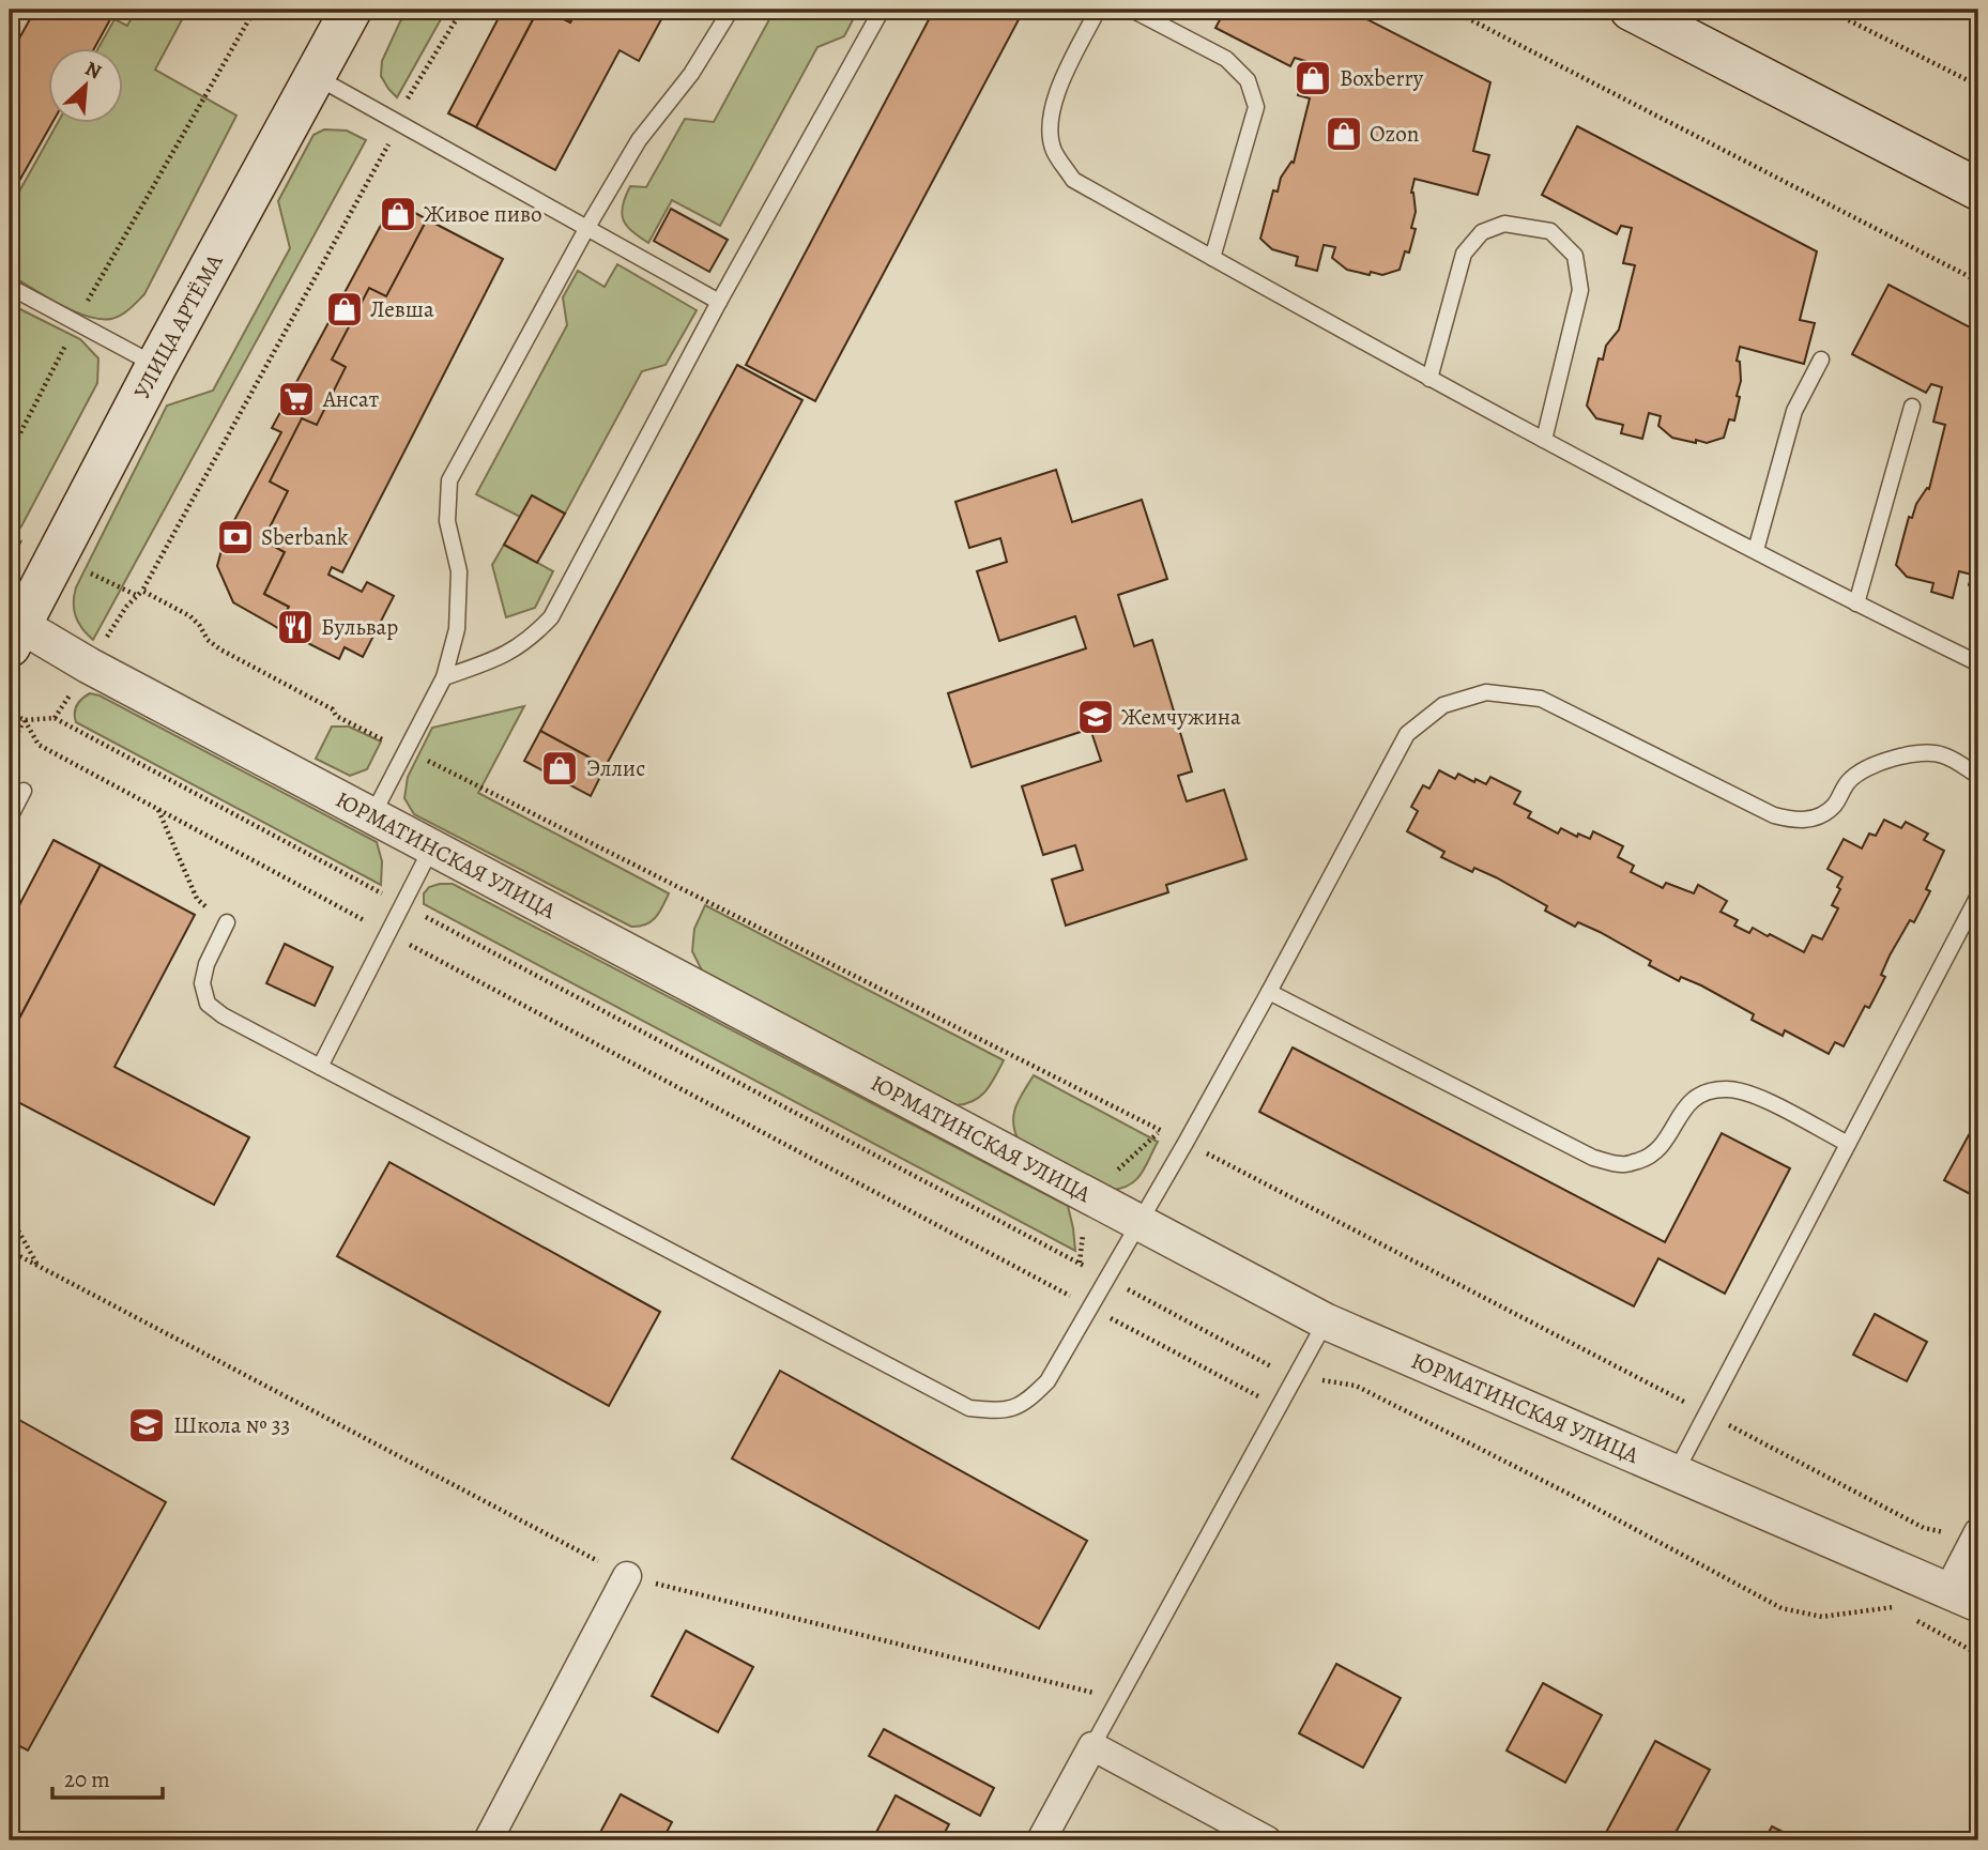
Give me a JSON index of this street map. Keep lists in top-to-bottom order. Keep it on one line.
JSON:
{"streets":{"main road":["УЛИЦА АРТЁМА"],"street":["ЮРМАТИНСКАЯ УЛИЦА"]},"crossings":[["УЛИЦА АРТЁМА","ЮРМАТИНСКАЯ УЛИЦА"]],"places":{"shop":["Boxberry","Ozon","Живое пиво","Левша","Эллис"],"supermarket":["Ансат"],"bank":["Sberbank"],"restaurant":["Бульвар"],"school or university":["Жемчужина","Школа № 33"]},"scale_bar":"20 m","north":"top right"}
